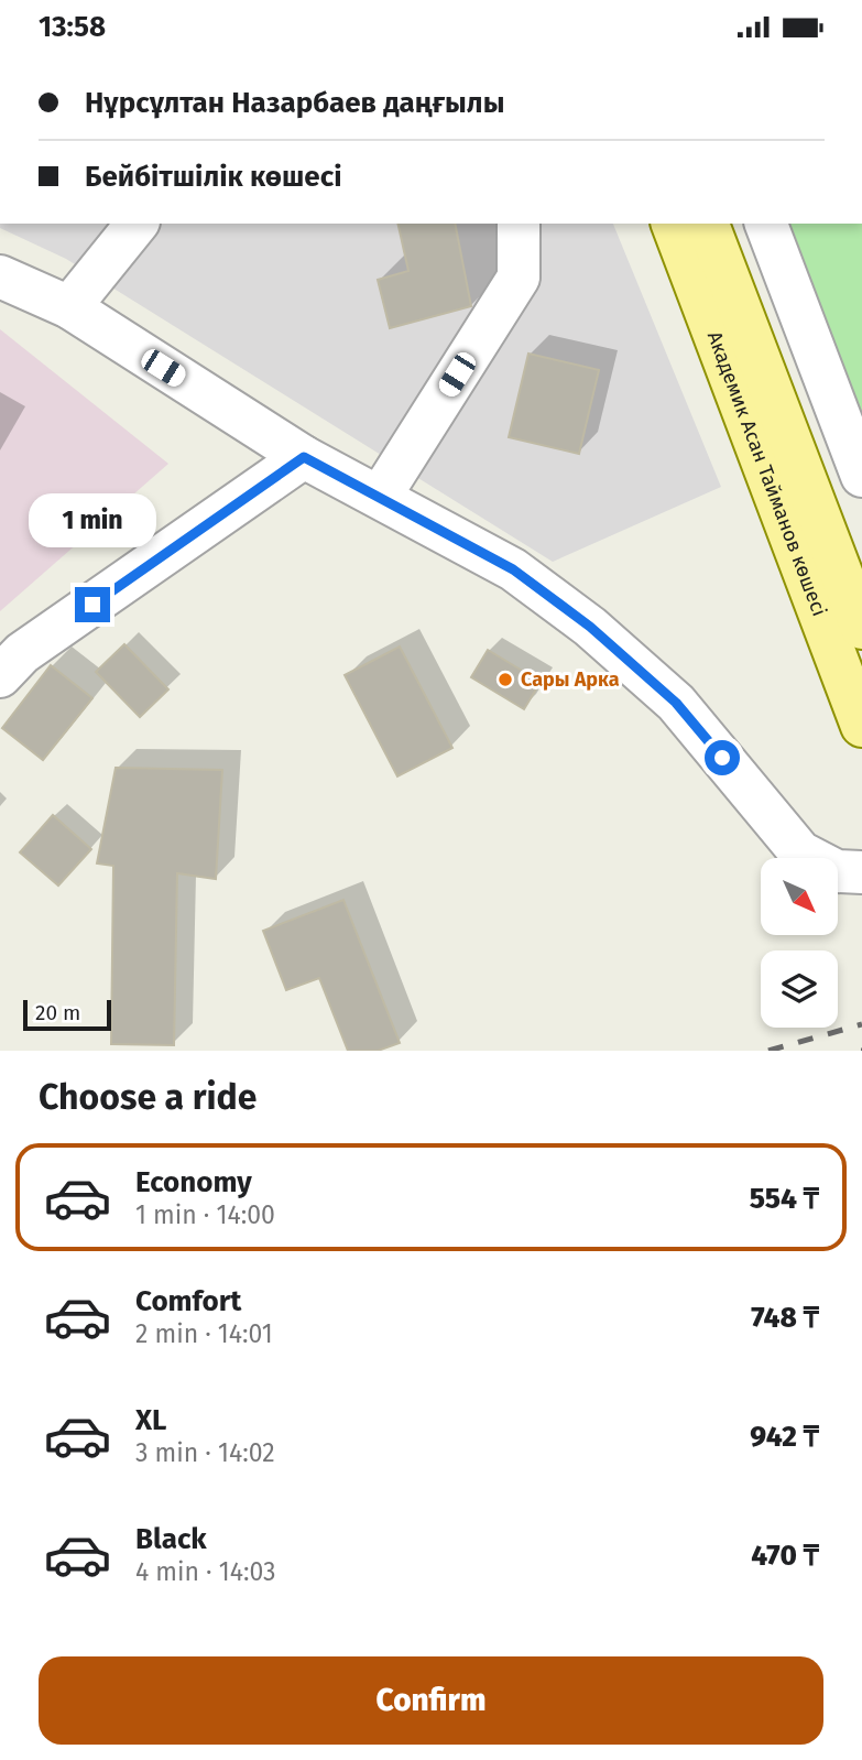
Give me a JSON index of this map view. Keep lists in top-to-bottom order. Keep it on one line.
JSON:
{"streets":{"main road":["Академик Асан Тайманов көшесі"]},"places":["Сары Арка"],"scale_bar":"20 m","north":"bottom right","page":{"status":"13:58","banner":["Нұрсұлтан Назарбаев даңғылы","Бейбітшілік көшесі"],"bubble":"1 min","scale":"20 m","heading":"Choose a ride","list":[{"name":"Economy","note":"1 min · 14:00","value":"554 ₸"},{"name":"Comfort","note":"2 min · 14:01","value":"748 ₸"},{"name":"XL","note":"3 min · 14:02","value":"942 ₸"},{"name":"Black","note":"4 min · 14:03","value":"470 ₸"}],"buttons":"Confirm"}}
